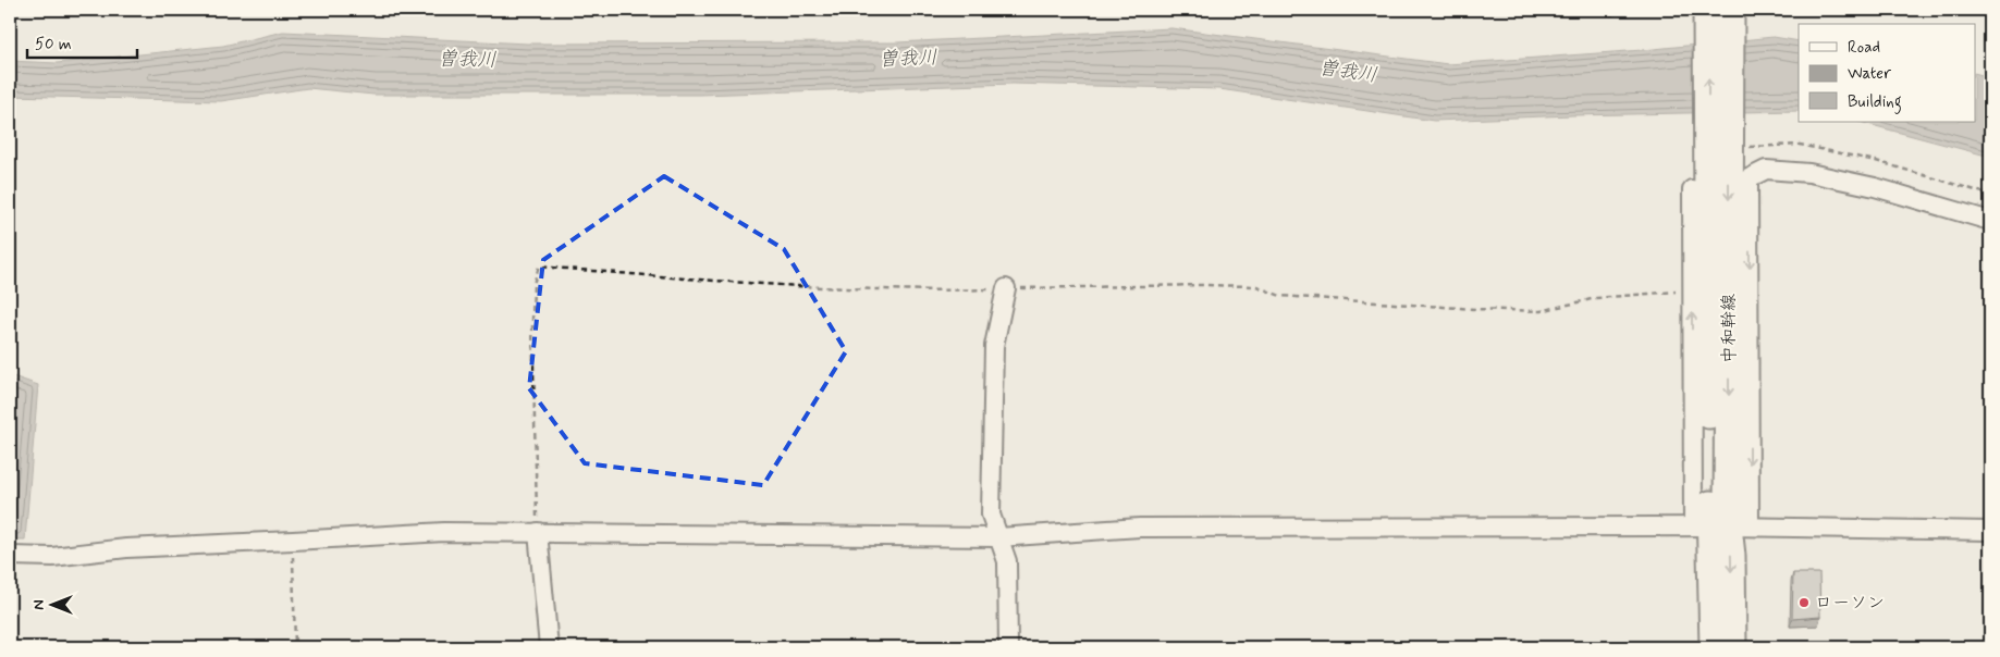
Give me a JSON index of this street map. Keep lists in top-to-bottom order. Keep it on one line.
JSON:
{"streets":{"main road":["中和幹線"]},"water":["曽我川"],"places":["ローソン"],"legend":["Road","Water","Building"],"scale_bar":"50 m","north":"left"}
